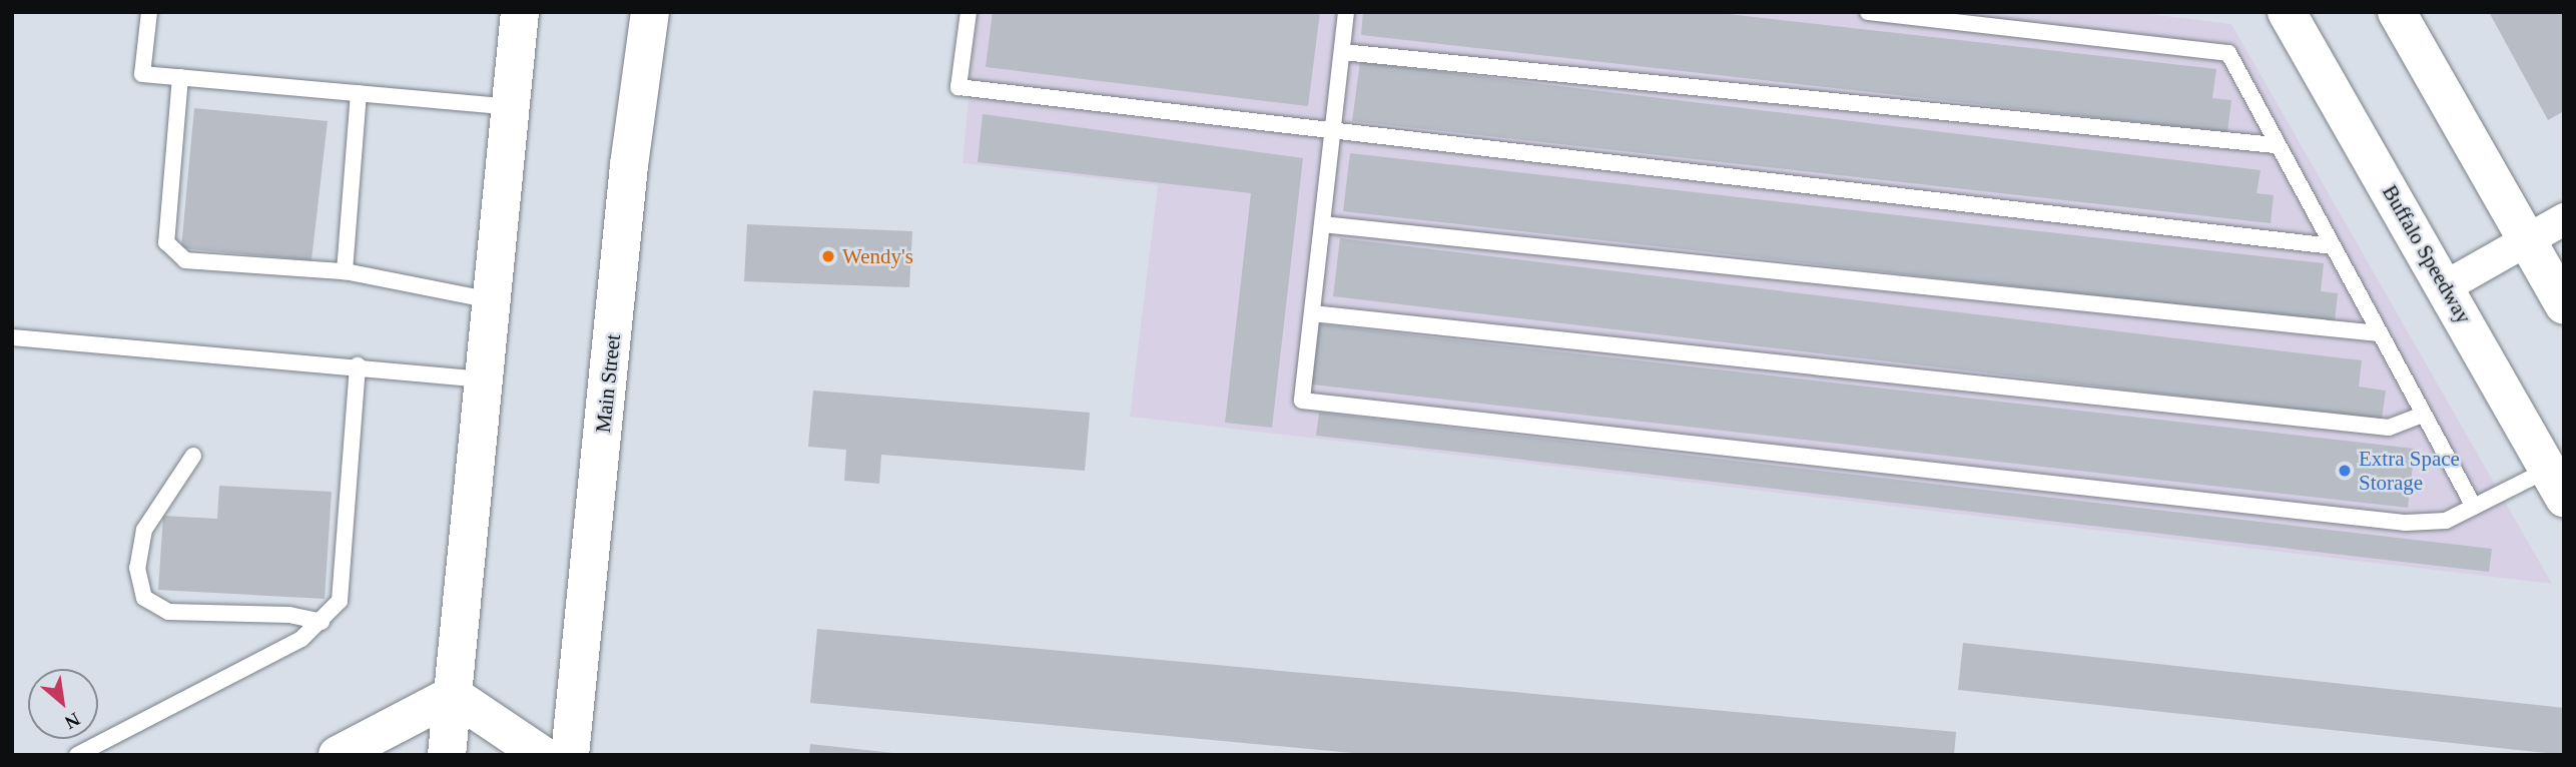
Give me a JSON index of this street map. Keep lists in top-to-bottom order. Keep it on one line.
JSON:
{"streets":{"main road":["Buffalo Speedway","Main Street"]},"places":["Wendy's","Extra Space Storage"],"north":"bottom right"}
